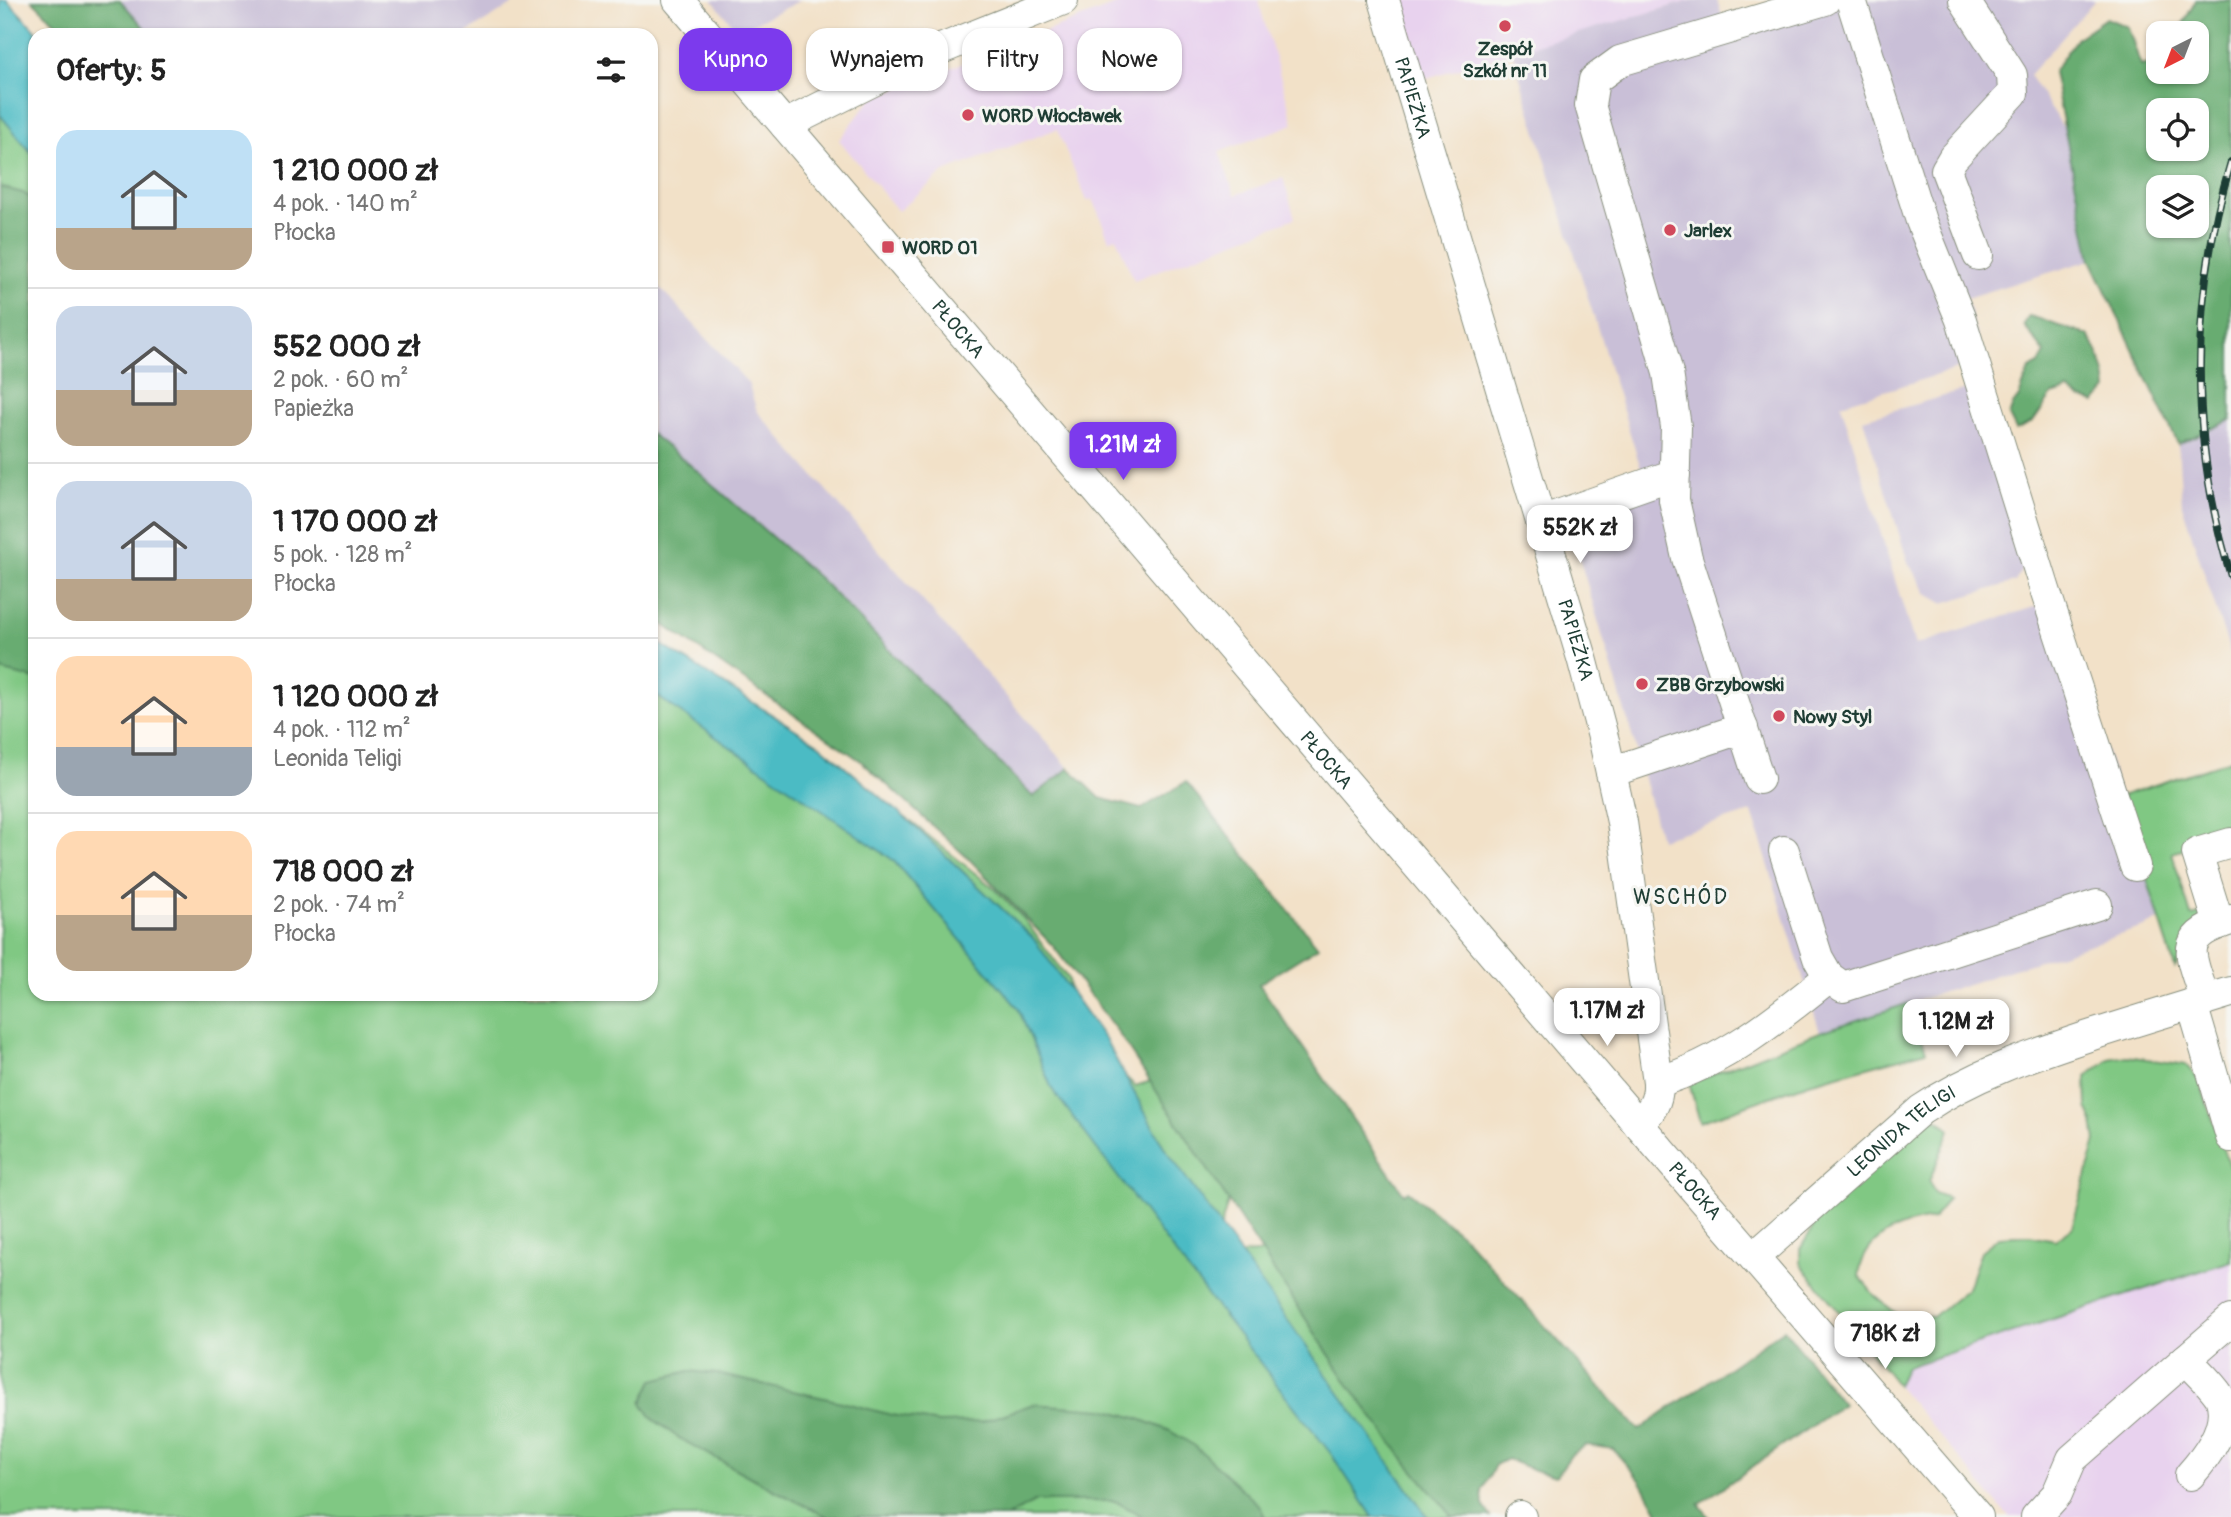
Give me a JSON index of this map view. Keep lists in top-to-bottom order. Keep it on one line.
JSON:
{"streets":{"street":["PAPIEŻKA","PŁOCKA","LEONIDA TELIGI"]},"crossings":[["PAPIEŻKA","PŁOCKA"],["PŁOCKA","LEONIDA TELIGI"]],"districts":["WSCHÓD"],"places":{"other":["Zespół Szkół nr 11","WORD Włocławek","Jarlex","ZBB Grzybowski","Nowy Styl"],"transit":["WORD 01"]},"north":"bottom left","page":{"chip":["Kupno","Wynajem","Filtry","Nowe"],"heading":"Oferty: 5","list":[{"name":"1 210 000 zł","note":"4 pok. · 140 m² · Płocka"},{"name":"552 000 zł","note":"2 pok. · 60 m² · Papieżka"},{"name":"1 170 000 zł","note":"5 pok. · 128 m² · Płocka"},{"name":"1 120 000 zł","note":"4 pok. · 112 m² · Leonida Teligi"},{"name":"718 000 zł","note":"2 pok. · 74 m² · Płocka"}],"price":["1.21M zł","552K zł","1.17M zł","1.12M zł","718K zł"]}}
